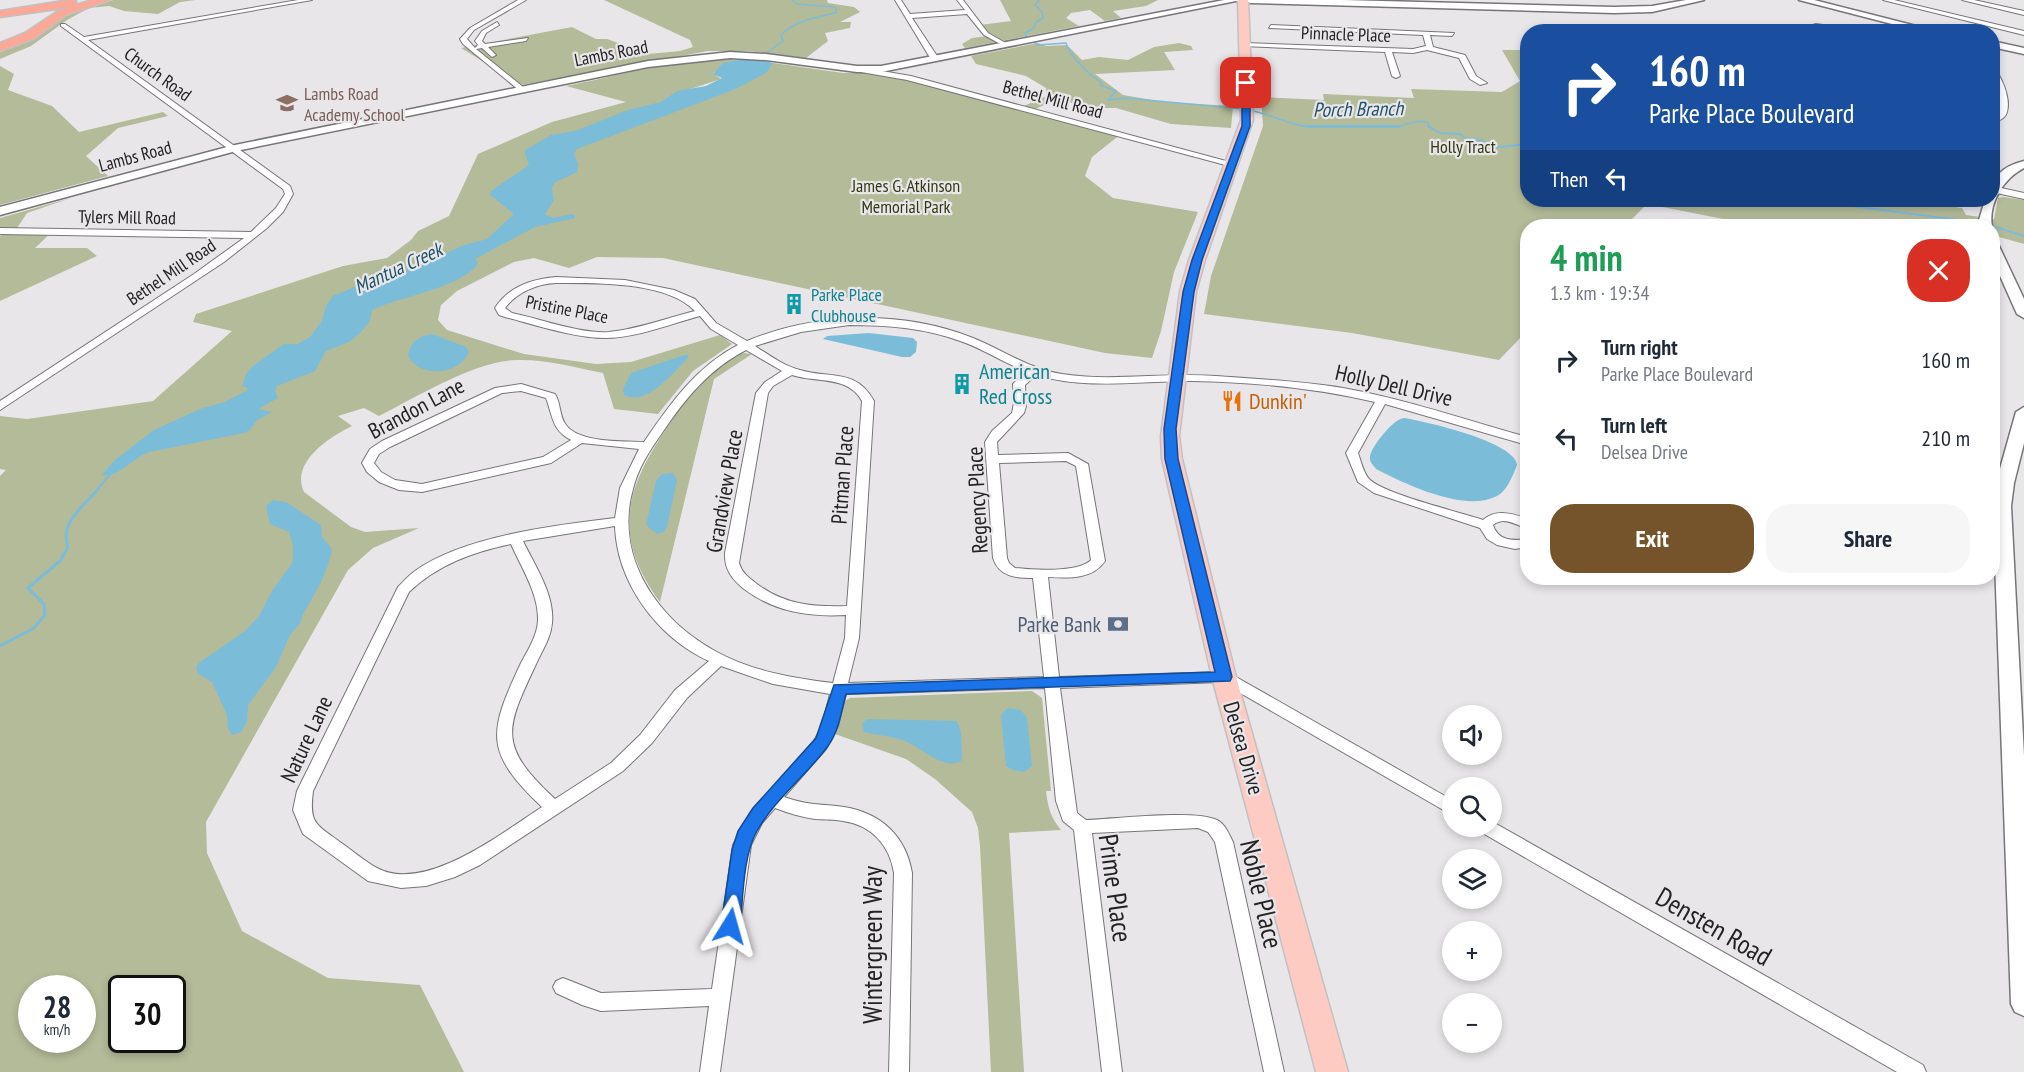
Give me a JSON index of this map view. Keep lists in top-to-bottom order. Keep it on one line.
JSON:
{"streets":{"main road":["Lambs Road","Delsea Drive"],"street":["Pinnacle Place","Church Road","Bethel Mill Road","Tylers Mill Road","Pristine Place","Holly Dell Drive","Brandon Lane","Pitman Place","Grandview Place","Regency Place","Nature Lane","Prime Place","Noble Place","Densten Road","Wintergreen Way"]},"crossings":[["Pinnacle Place","Delsea Drive"],["Lambs Road","Church Road"],["Lambs Road","Bethel Mill Road"],["Church Road","Bethel Mill Road"],["Bethel Mill Road","Tylers Mill Road"],["Bethel Mill Road","Delsea Drive"],["Pristine Place","Holly Dell Drive"],["Pristine Place","Pitman Place"],["Holly Dell Drive","Pitman Place"],["Holly Dell Drive","Regency Place"],["Holly Dell Drive","Nature Lane"],["Holly Dell Drive","Delsea Drive"],["Holly Dell Drive","Prime Place"],["Pitman Place","Grandview Place"],["Pitman Place","Wintergreen Way"],["Prime Place","Noble Place"]],"water":["Porch Branch","Mantua Creek"],"parks":["Holly Tract","James G. Atkinson Memorial Park"],"places":{"school or university":["Lambs Road Academy School"],"building":["Parke Place Clubhouse","American Red Cross"],"restaurant":["Dunkin'"],"bank":["Parke Bank"]},"page":{"turn":["160 m","Parke Place Boulevard"],"then":"Then","heading":["4 min","1.3 km · 19:34"],"list":[{"name":"Turn right","note":"Parke Place Boulevard","value":"160 m"},{"name":"Turn left","note":"Delsea Drive","value":"210 m"}],"buttons":["Exit","Share"],"map_buttons":["+","−"],"speed":"28 km/h","limit":"30"}}
